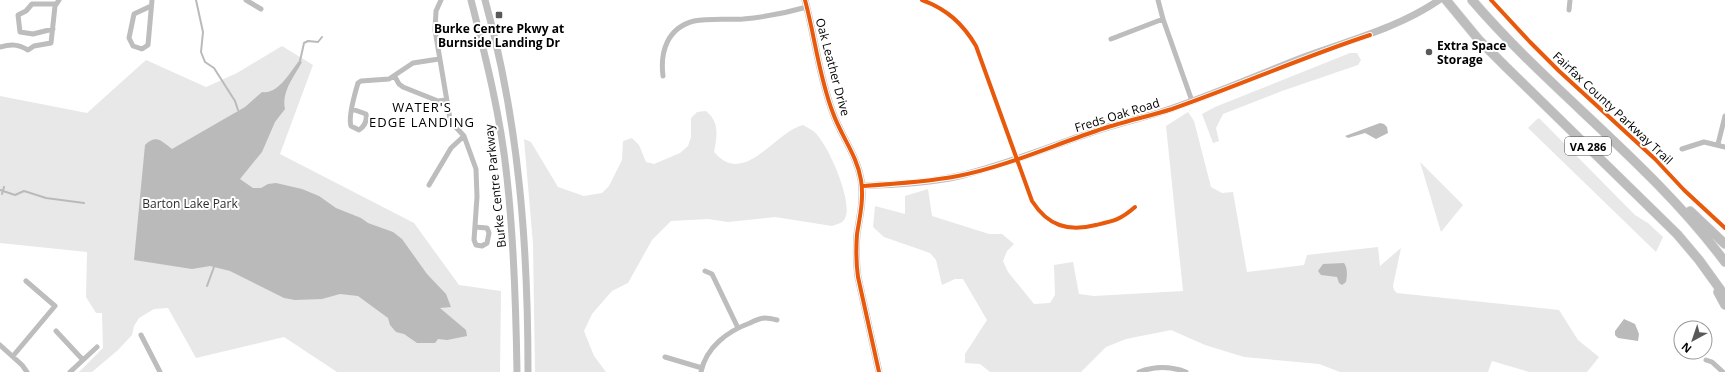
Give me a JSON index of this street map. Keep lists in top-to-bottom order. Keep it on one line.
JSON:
{"streets":{"highway":["VA 286"],"street":["Oak Leather Drive","Freds Oak Road","Burke Centre Parkway"],"cycle path":["Fairfax County Parkway Trail"]},"crossings":[["Oak Leather Drive","Freds Oak Road"]],"districts":["WATER'S EDGE LANDING"],"parks":["Barton Lake Park"],"places":{"transit":["Burke Centre Pkwy at Burnside Landing Dr"],"other":["Extra Space Storage"]},"north":"bottom left"}
